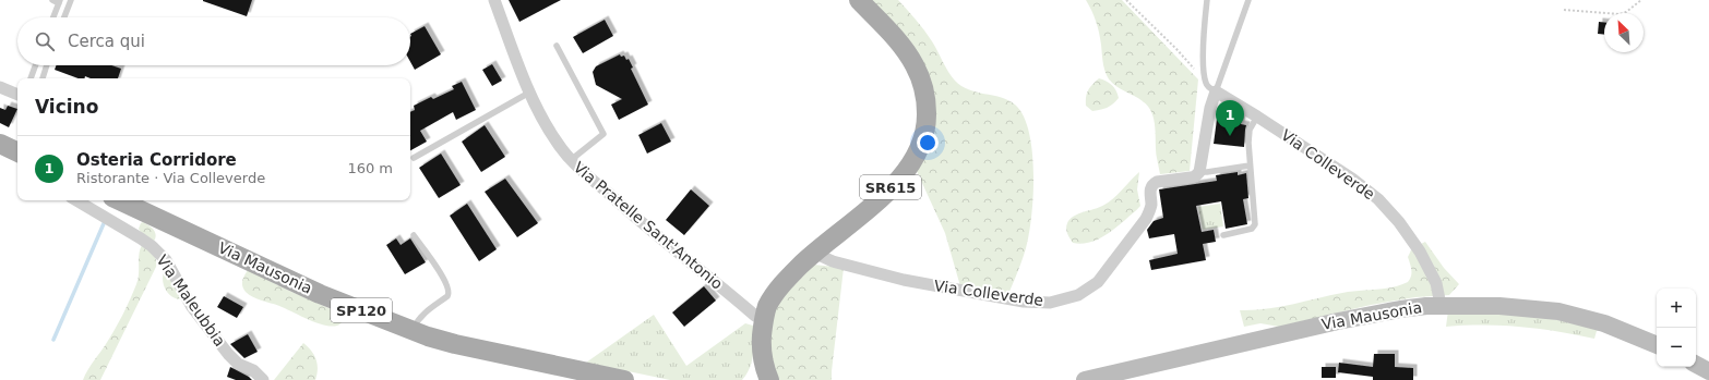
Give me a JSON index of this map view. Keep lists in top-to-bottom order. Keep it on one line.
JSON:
{"streets":{"main road":["SR615","Via Mausonia","SP120"],"street":["Via Colleverde","Via Pratelle Sant'Antonio","Via Maleubbia"]},"crossings":[["Via Colleverde","SR615"],["Via Colleverde","Via Mausonia"],["SR615","Via Pratelle Sant'Antonio"]],"north":"top left","page":{"search":"Cerca qui","heading":"Vicino","pins":"1","list":[{"mark":"1","name":"Osteria Corridore","note":"Ristorante · Via Colleverde","value":"160 m"}],"map_buttons":["+","−"]}}
